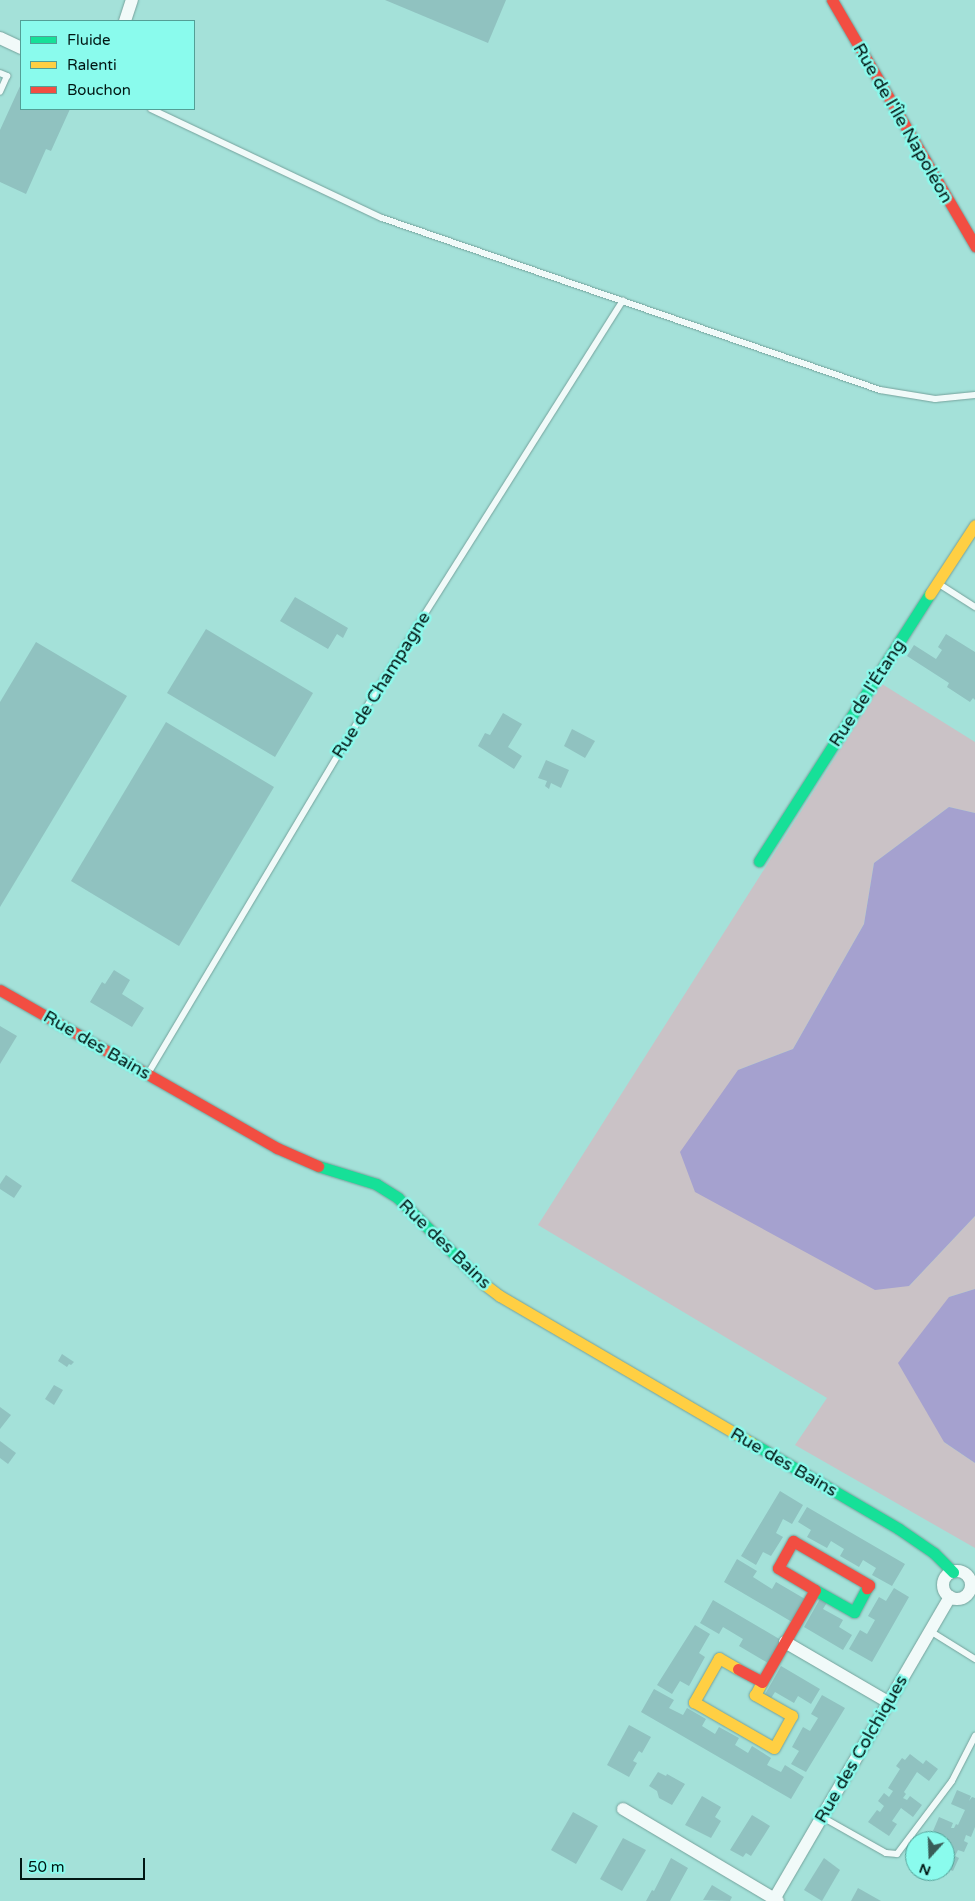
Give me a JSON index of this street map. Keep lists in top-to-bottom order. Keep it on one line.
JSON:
{"streets":{"street":["Rue de l'Île Napoléon","Rue de l'Étang","Rue des Bains","Rue des Colchiques"],"lane":["Rue de Champagne"]},"crossings":[["Rue de Champagne","Rue des Bains"],["Rue des Bains","Rue des Colchiques"]],"legend":["Fluide","Ralenti","Bouchon"],"scale_bar":"50 m","north":"bottom"}
